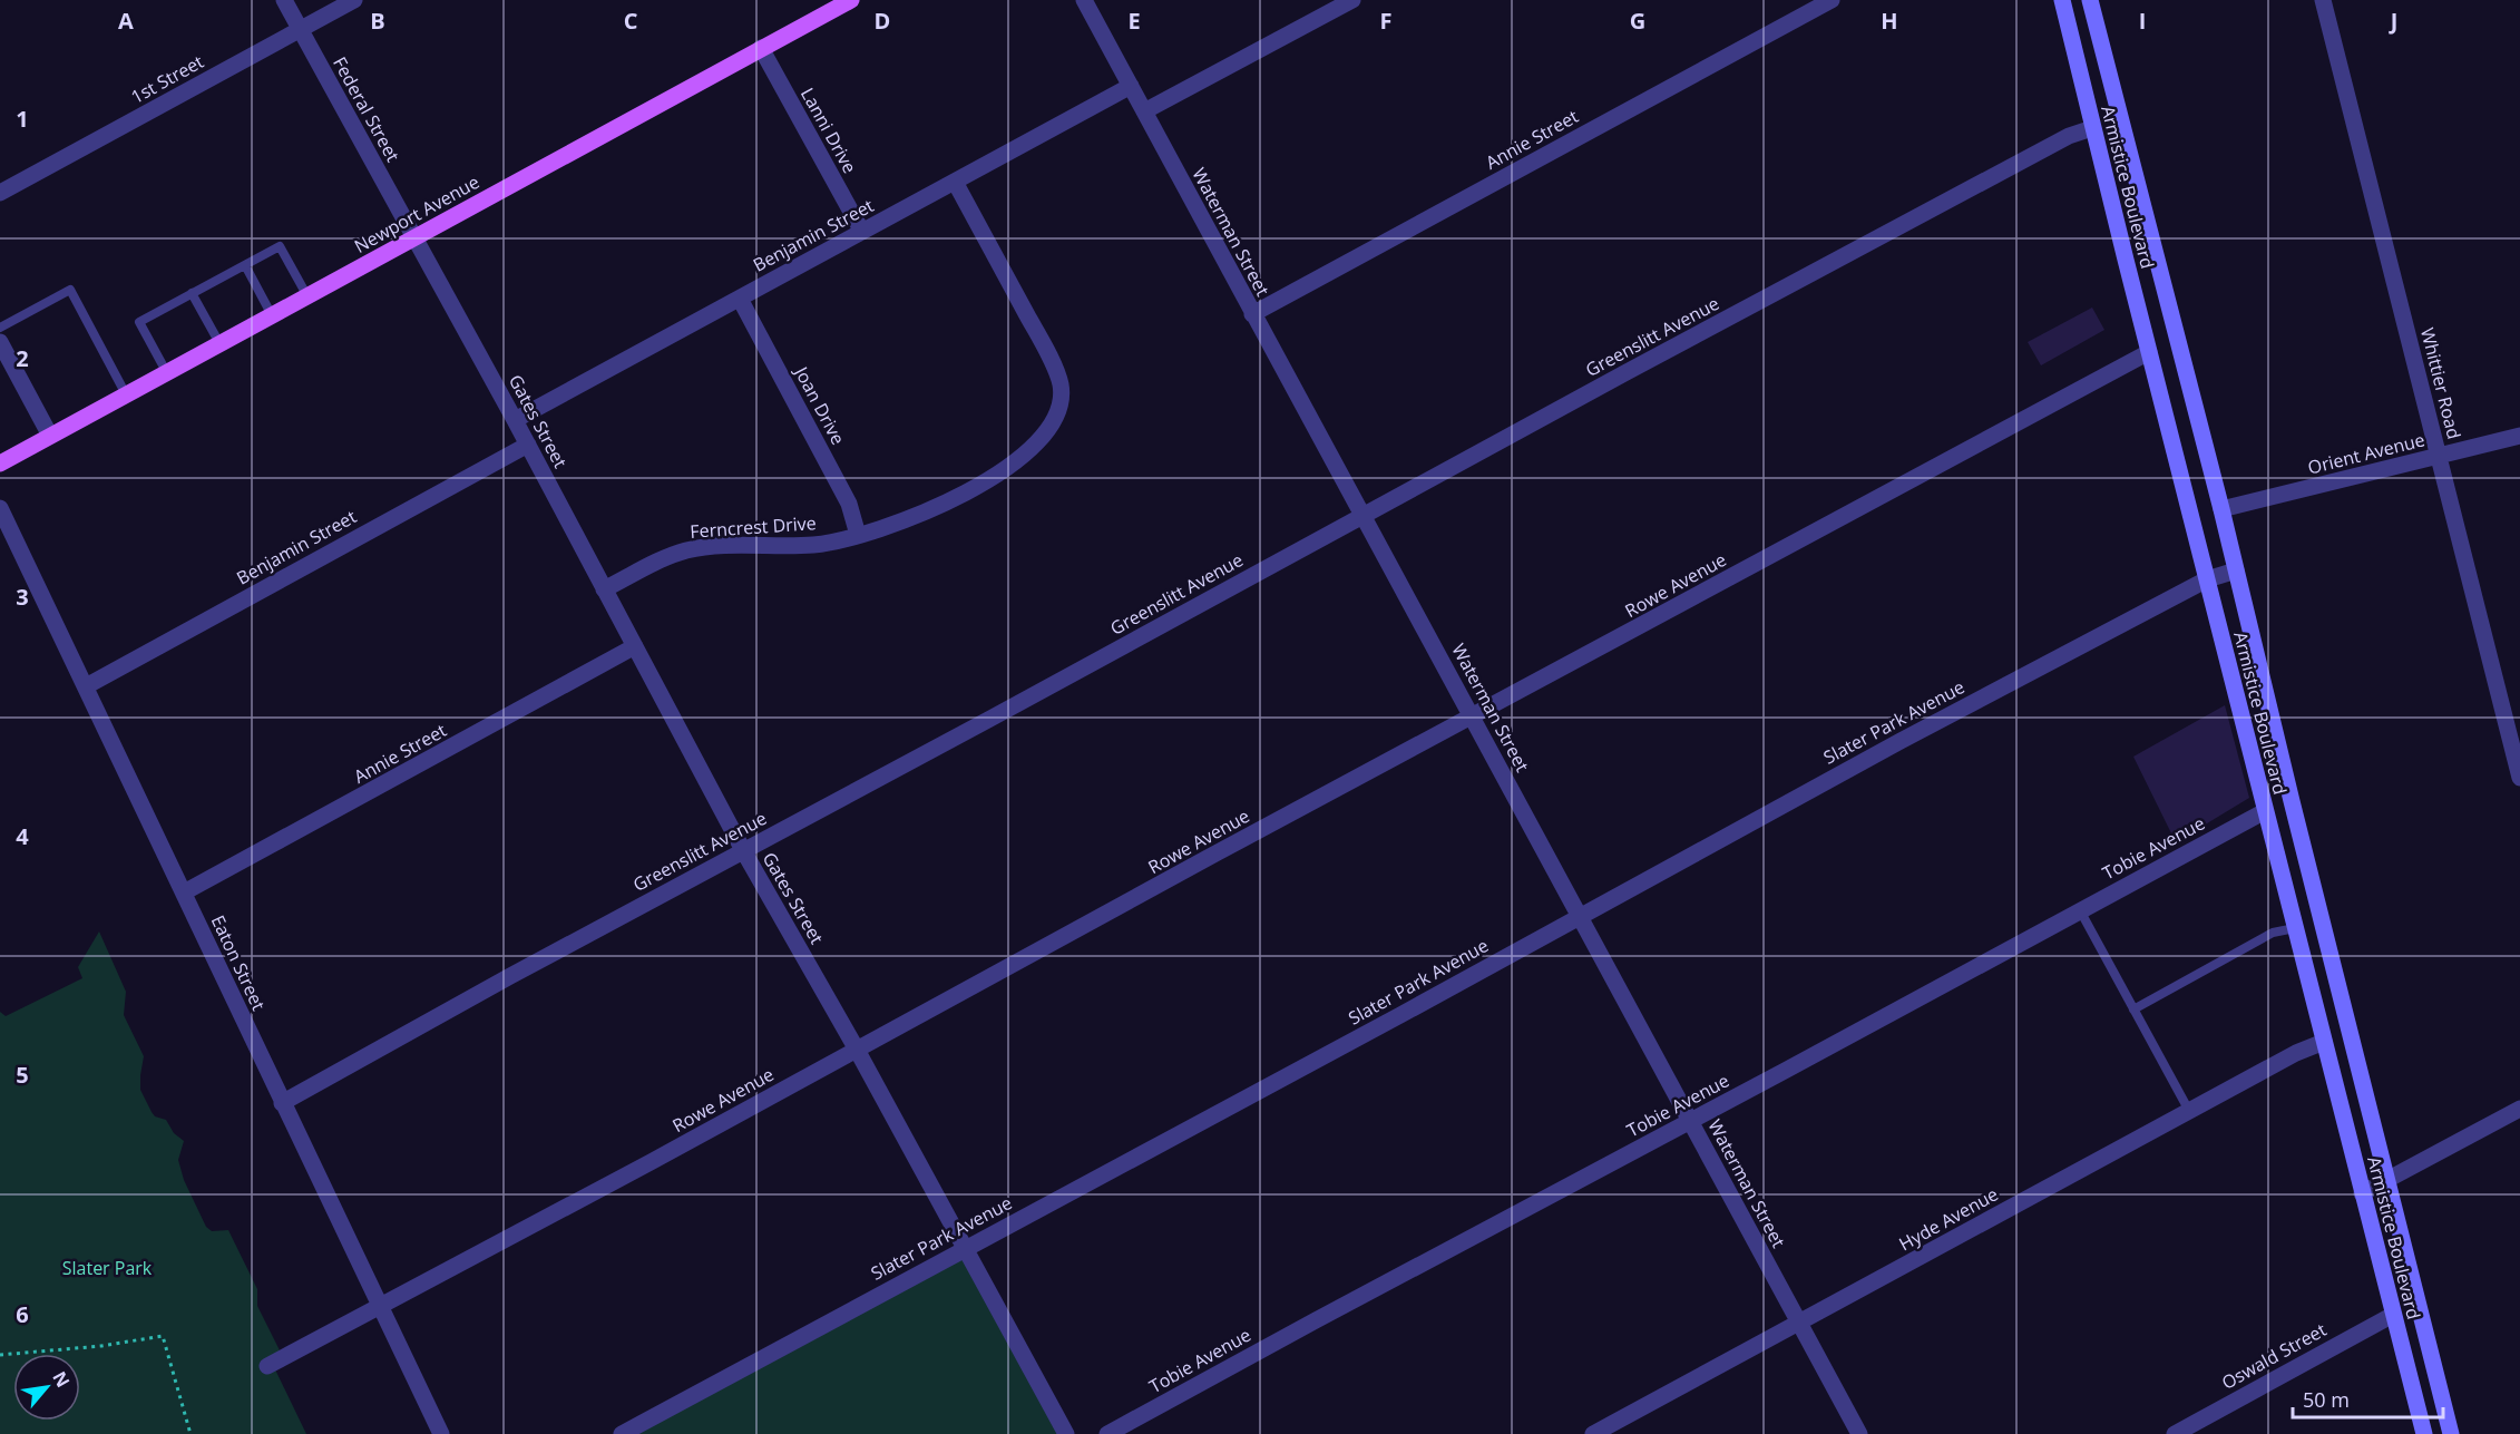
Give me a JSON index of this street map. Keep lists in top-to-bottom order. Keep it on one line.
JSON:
{"streets":{"main road":["Armistice Boulevard","Newport Avenue"],"street":["1st Street","Federal Street","Lanni Drive","Annie Street","Waterman Street","Benjamin Street","Greenslitt Avenue","Whittier Road","Joan Drive","Gates Street","Orient Avenue","Ferncrest Drive","Rowe Avenue","Slater Park Avenue","Tobie Avenue","Eaton Street","Hyde Avenue","Oswald Street"]},"crossings":[["1st Street","Federal Street"],["Federal Street","Newport Avenue"],["Federal Street","Gates Street"],["Lanni Drive","Newport Avenue"],["Lanni Drive","Benjamin Street"],["Annie Street","Waterman Street"],["Annie Street","Gates Street"],["Annie Street","Eaton Street"],["Armistice Boulevard","Greenslitt Avenue"],["Armistice Boulevard","Orient Avenue"],["Armistice Boulevard","Rowe Avenue"],["Armistice Boulevard","Slater Park Avenue"],["Armistice Boulevard","Tobie Avenue"],["Armistice Boulevard","Hyde Avenue"],["Armistice Boulevard","Oswald Street"],["Newport Avenue","Gates Street"],["Waterman Street","Benjamin Street"],["Waterman Street","Greenslitt Avenue"],["Waterman Street","Rowe Avenue"],["Waterman Street","Slater Park Avenue"],["Waterman Street","Tobie Avenue"],["Waterman Street","Hyde Avenue"],["Benjamin Street","Joan Drive"],["Benjamin Street","Gates Street"],["Benjamin Street","Ferncrest Drive"],["Benjamin Street","Eaton Street"],["Greenslitt Avenue","Gates Street"],["Greenslitt Avenue","Eaton Street"],["Whittier Road","Orient Avenue"],["Joan Drive","Ferncrest Drive"],["Gates Street","Ferncrest Drive"],["Gates Street","Rowe Avenue"],["Gates Street","Slater Park Avenue"],["Rowe Avenue","Eaton Street"]],"parks":["Slater Park"],"scale_bar":"50 m","north":"top right","grid":{"columns":["A","B","C","D","E","F","G","H","I","J"],"rows":["1","2","3","4","5","6"]}}
